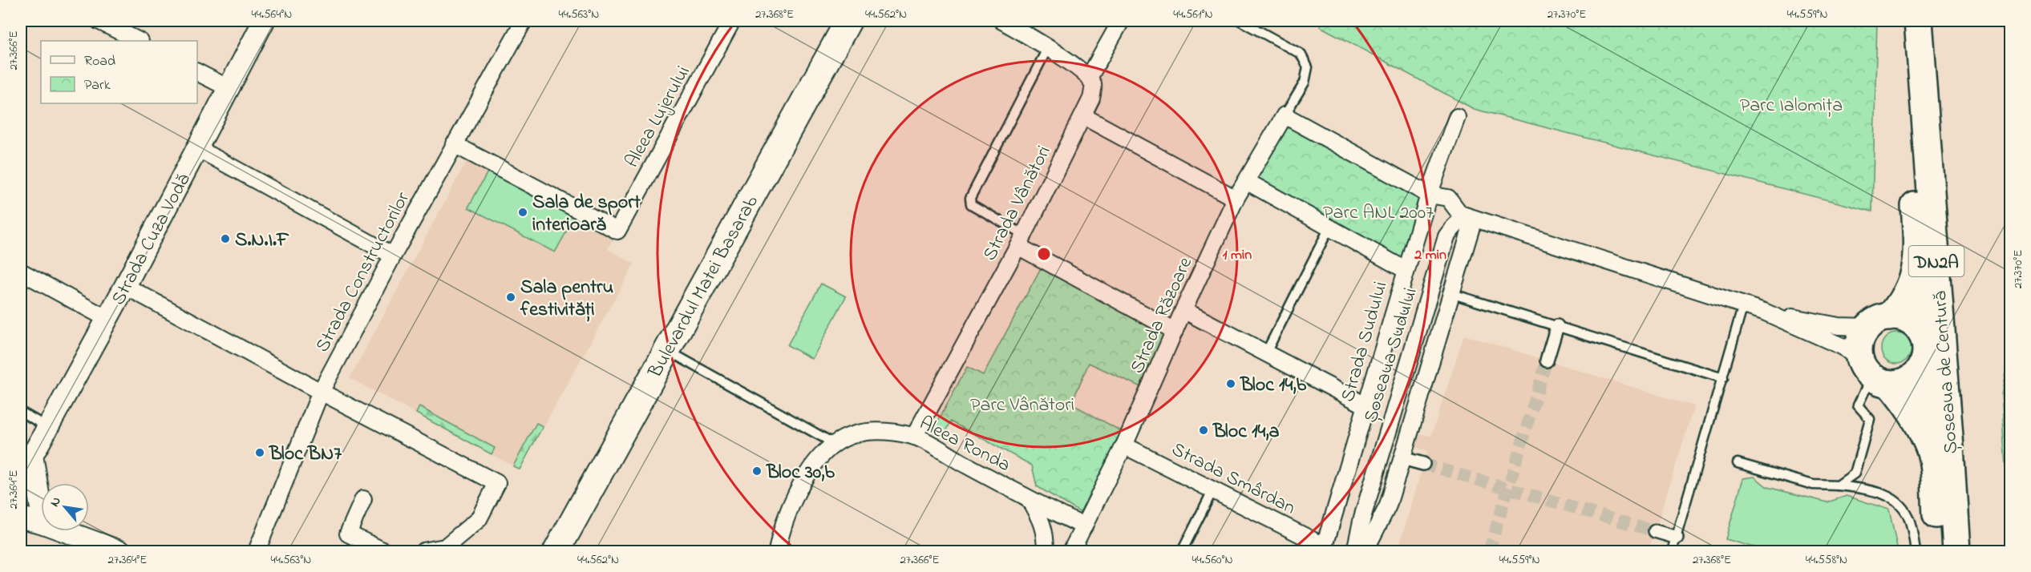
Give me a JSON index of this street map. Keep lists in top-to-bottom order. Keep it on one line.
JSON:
{"streets":{"highway":["DN2A","Șoseaua de Centură"],"main road":["Bulevardul Matei Basarab"],"street":["Aleea Lujerului","Strada Vânători","Strada Cuza Vodă","Strada Constructorilor","Strada Răzoare","Strada Sudului","Șoseaua Sudului","Aleea Ronda","Strada Smârdan"]},"crossings":[["Aleea Lujerului","Strada Constructorilor"],["Strada Vânători","Aleea Ronda"],["Strada Răzoare","Aleea Ronda"],["Strada Răzoare","Strada Smârdan"],["Strada Sudului","Strada Smârdan"]],"parks":["Parc Ialomița","Parc ANL 2007","Parc Vânători"],"places":["Sala de sport interioară","S.N.I.F","Sala pentru festivități","Bloc 14,b","Bloc 14,a","Bloc BN7","Bloc 30,b"],"legend":["Road","Park"],"north":"top left","coordinates":["44.564°N","44.563°N","27.368°E","44.562°N","44.561°N","27.370°E","44.559°N","27.366°E","27.364°E","44.560°N","44.558°N"],"rings":["1 min","2 min"]}
